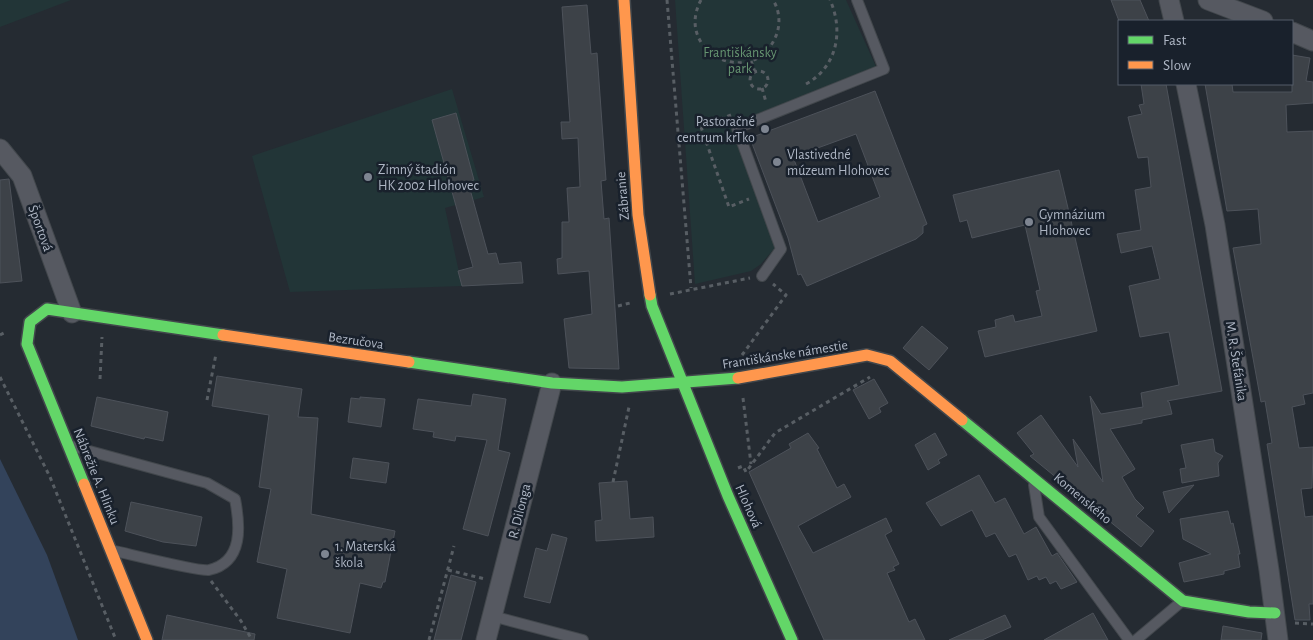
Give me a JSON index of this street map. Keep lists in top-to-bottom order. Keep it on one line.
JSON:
{"streets":{"street":["Zábranie","Športová","Bezručova","Františkánske námestie","M. R. Štefánika","Nábrežie A. Hlinku","Komenského","Hlohová","R. Dilonga"]},"crossings":[["Zábranie","Bezručova"],["Zábranie","Františkánske námestie"],["Zábranie","Hlohová"],["Športová","Bezručova"],["Bezručova","Františkánske námestie"],["Bezručova","Nábrežie A. Hlinku"],["Bezručova","Hlohová"],["Bezručova","R. Dilonga"],["Františkánske námestie","Komenského"],["Františkánske námestie","Hlohová"],["M. R. Štefánika","Komenského"]],"parks":["Františkánsky park"],"places":["Pastoračné centrum krTko","Vlastivedné múzeum Hlohovec","Zimný štadión HK 2002 Hlohovec","Gymnázium Hlohovec","1. Materská škola"],"legend":["Fast","Slow"]}
